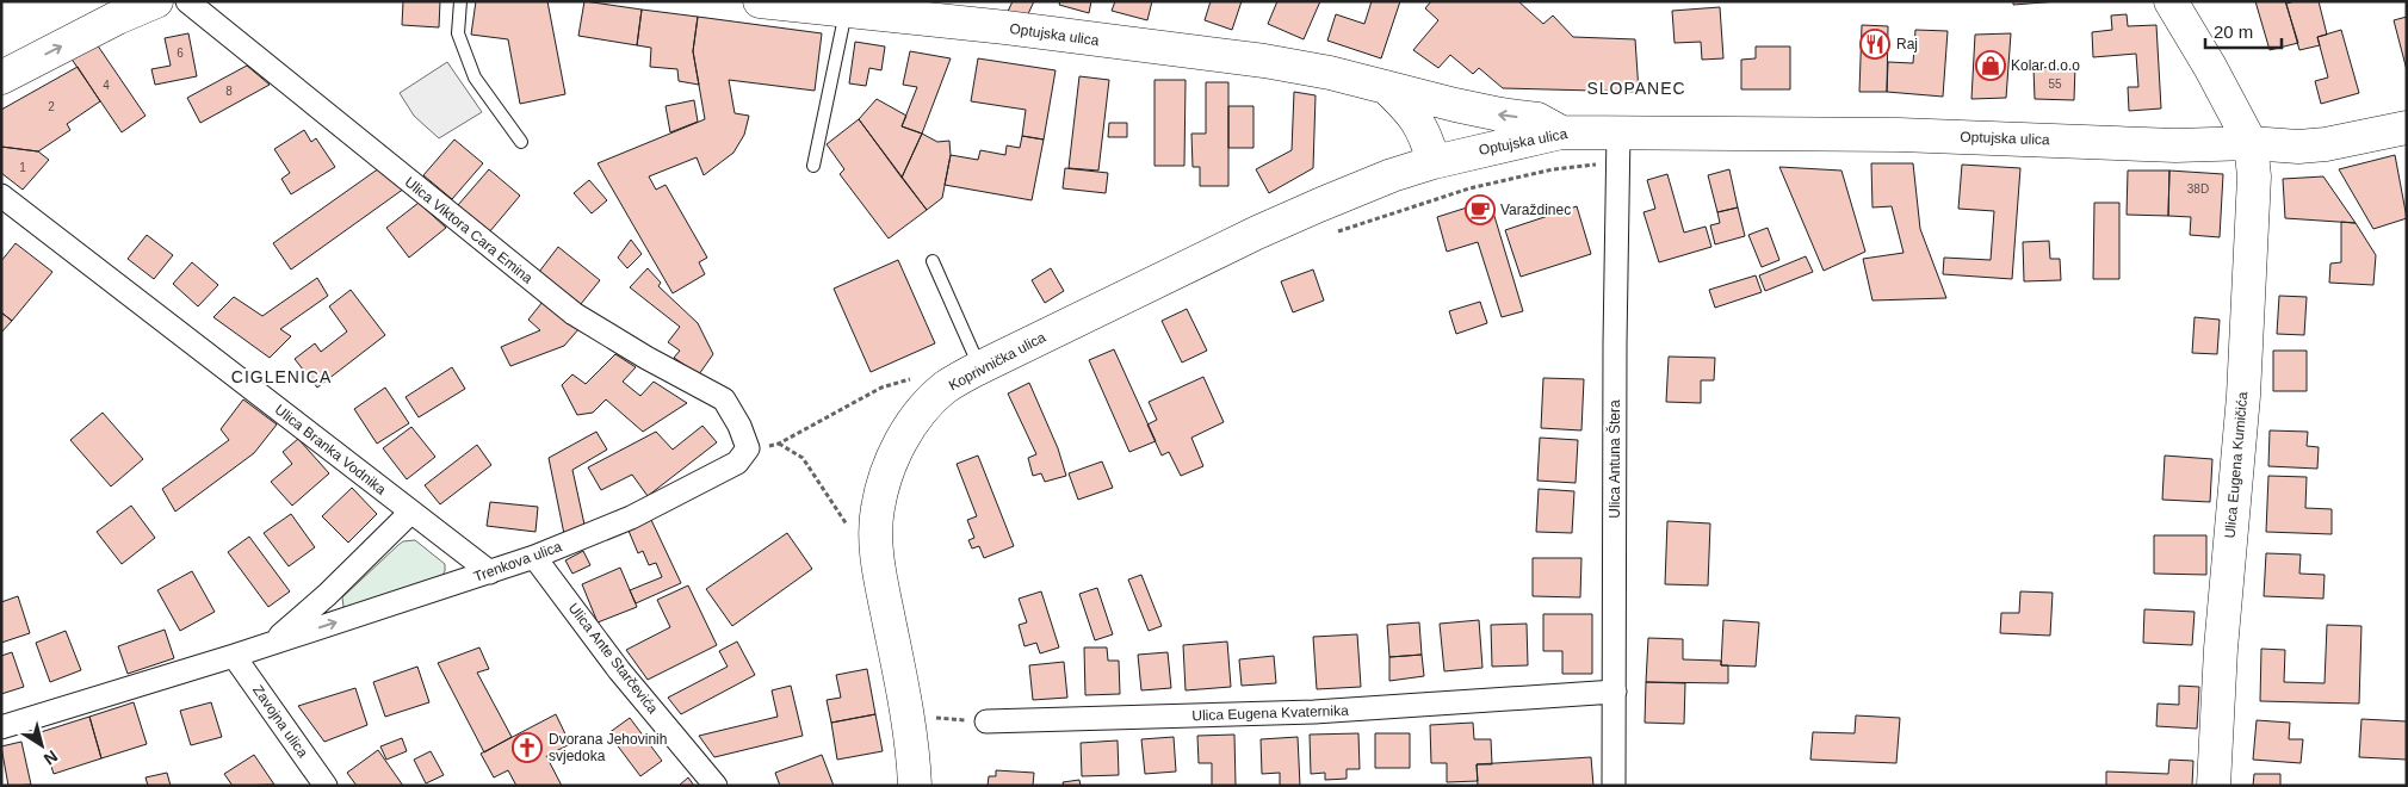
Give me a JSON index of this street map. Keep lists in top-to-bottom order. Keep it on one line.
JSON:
{"streets":{"main road":["Optujska ulica","Koprivnička ulica","Ulica Eugena Kumičića"],"street":["Ulica Viktora Cara Emina","Ulica Branka Vodnika","Ulica Antuna Štera","Trenkova ulica","Ulica Ante Starčevića","Ulica Eugena Kvaternika","Zavojna ulica"]},"crossings":[["Optujska ulica","Koprivnička ulica"],["Optujska ulica","Ulica Antuna Štera"],["Optujska ulica","Ulica Eugena Kumičića"],["Ulica Viktora Cara Emina","Trenkova ulica"],["Ulica Branka Vodnika","Trenkova ulica"],["Ulica Antuna Štera","Ulica Eugena Kvaternika"],["Trenkova ulica","Ulica Ante Starčevića"],["Trenkova ulica","Zavojna ulica"]],"districts":["SLOPANEC","CIGLENICA"],"places":{"restaurant":["Raj"],"shop":["Kolar d.o.o"],"cafe":["Varaždinec"],"church":["Dvorana Jehovinih svjedoka"]},"house_numbers":["6","55","4","8","2","1","38D"],"scale_bar":"20 m","north":"bottom right"}
